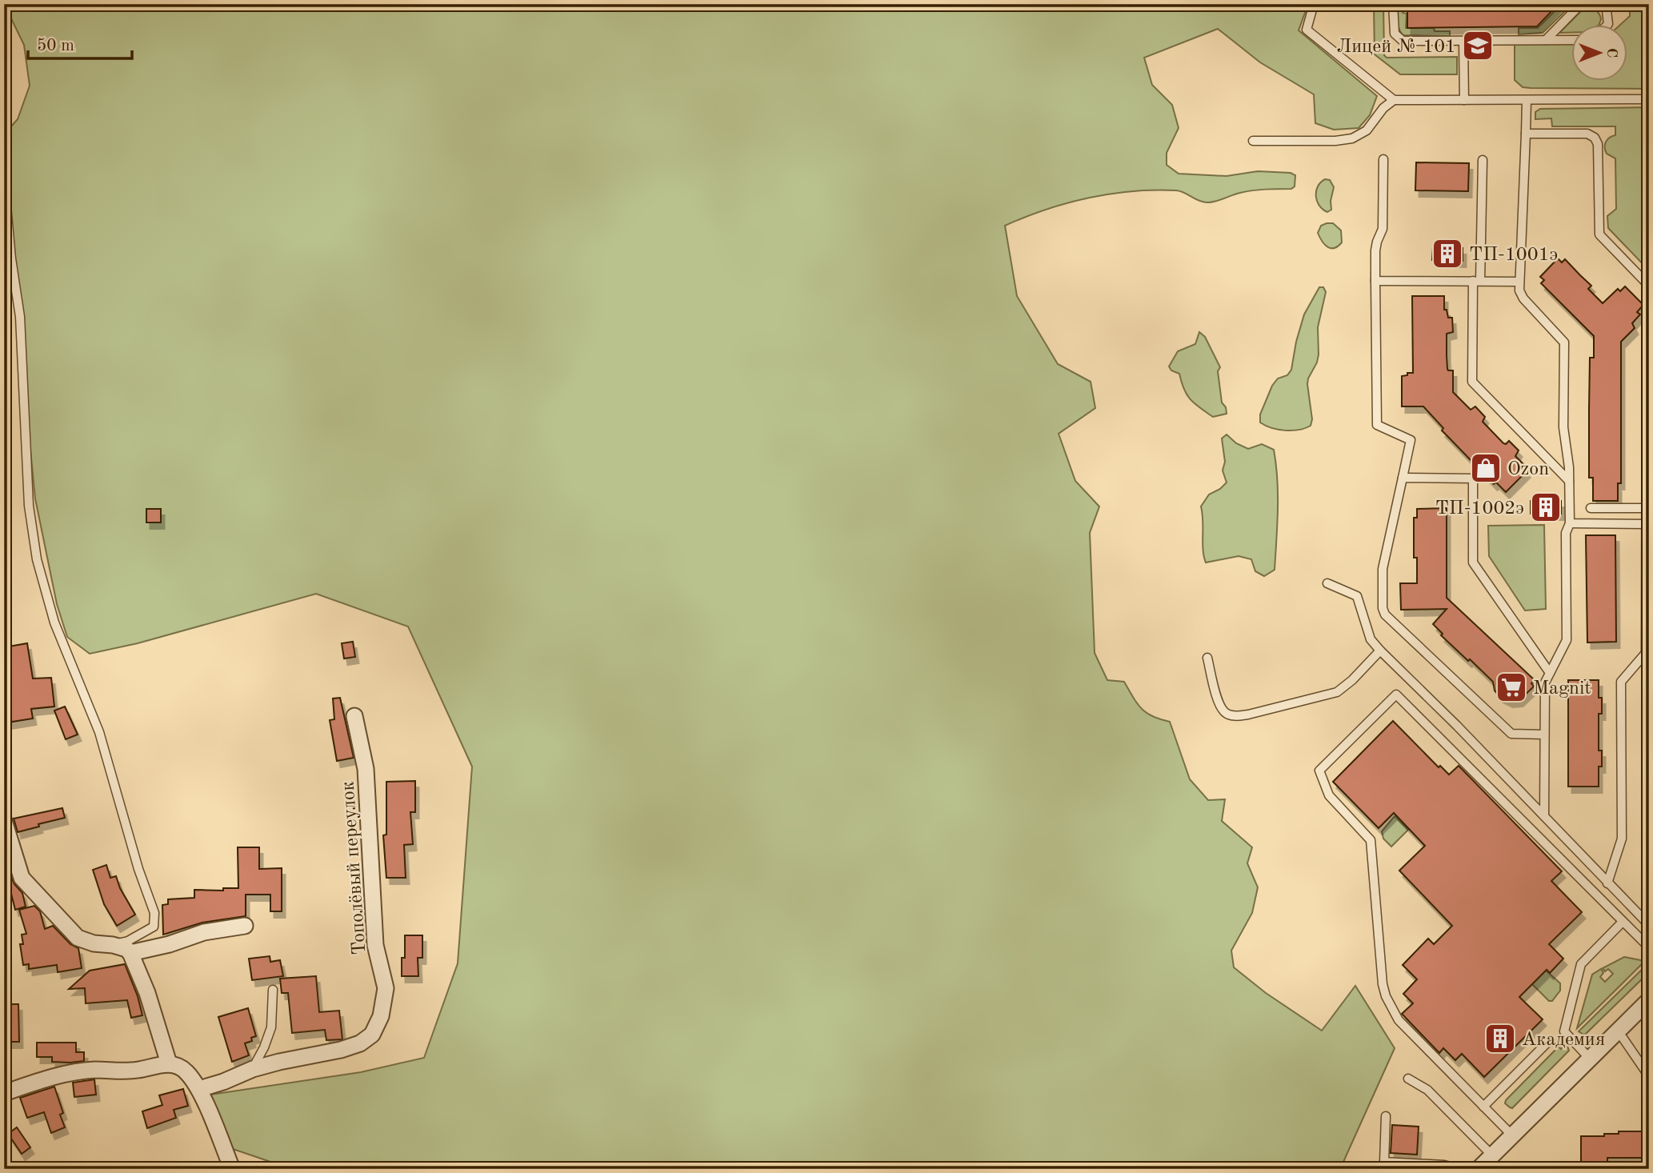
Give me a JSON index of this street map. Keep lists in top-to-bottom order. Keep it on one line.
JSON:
{"streets":{"street":["Тополёвый переулок"]},"places":{"school or university":["Лицей № 101"],"building":["ТП-1001э","ТП-1002э","Академия"],"shop":["Ozon"],"supermarket":["Magnit"]},"scale_bar":"50 m","north":"right"}
